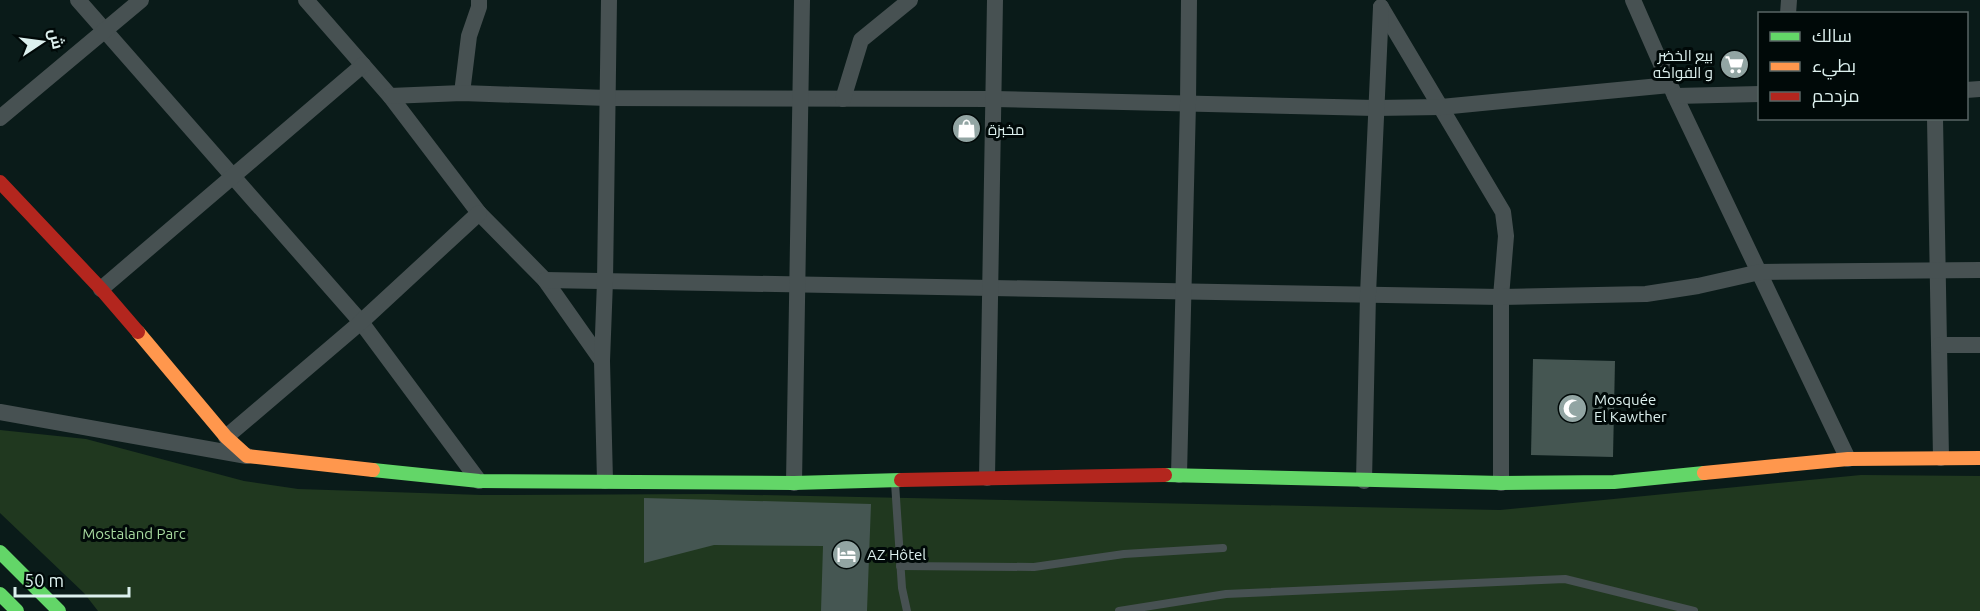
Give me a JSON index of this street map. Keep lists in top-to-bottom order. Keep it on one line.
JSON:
{"parks":["Mostaland Parc"],"places":{"supermarket":["بيع الخضر و الفواكه"],"shop":["مخبزة"],"mosque":["Mosquée El Kawther"],"hotel":["AZ Hôtel"]},"legend":["سالك","بطيء","مزدحم"],"scale_bar":"50 m","north":"right"}
